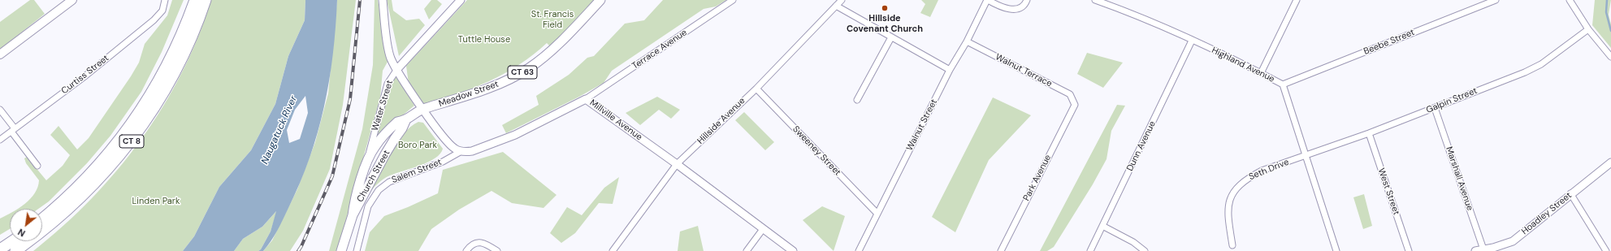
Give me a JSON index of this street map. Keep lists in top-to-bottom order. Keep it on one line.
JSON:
{"streets":{"highway":["CT 8"],"main road":["CT 63","Meadow Street","Church Street"],"street":["Beebe Street","Terrace Avenue","Highland Avenue","Walnut Terrace","Curtiss Street","Galpin Street","Water Street","Millville Avenue","Hillside Avenue","Walnut Street","Dunn Avenue","Sweeney Street","Seth Drive","Salem Street","Park Avenue","Marshall Avenue","West Street","Hoadley Street"]},"crossings":[["Beebe Street","Highland Avenue"],["Terrace Avenue","Millville Avenue"],["Highland Avenue","Galpin Street"],["Highland Avenue","Dunn Avenue"],["Highland Avenue","Seth Drive"],["Walnut Terrace","Walnut Street"],["Walnut Terrace","Park Avenue"],["Meadow Street","Church Street"],["Galpin Street","Seth Drive"],["Galpin Street","Marshall Avenue"],["Galpin Street","West Street"],["Water Street","Church Street"],["Millville Avenue","Hillside Avenue"],["Millville Avenue","Salem Street"],["Hillside Avenue","Sweeney Street"],["Walnut Street","Sweeney Street"],["Marshall Avenue","Hoadley Street"]],"water":["Naugatuck River"],"parks":["St. Francis Field","Tuttle House","Boro Park","Linden Park"],"places":["Hillside Covenant Church"],"north":"bottom left"}
